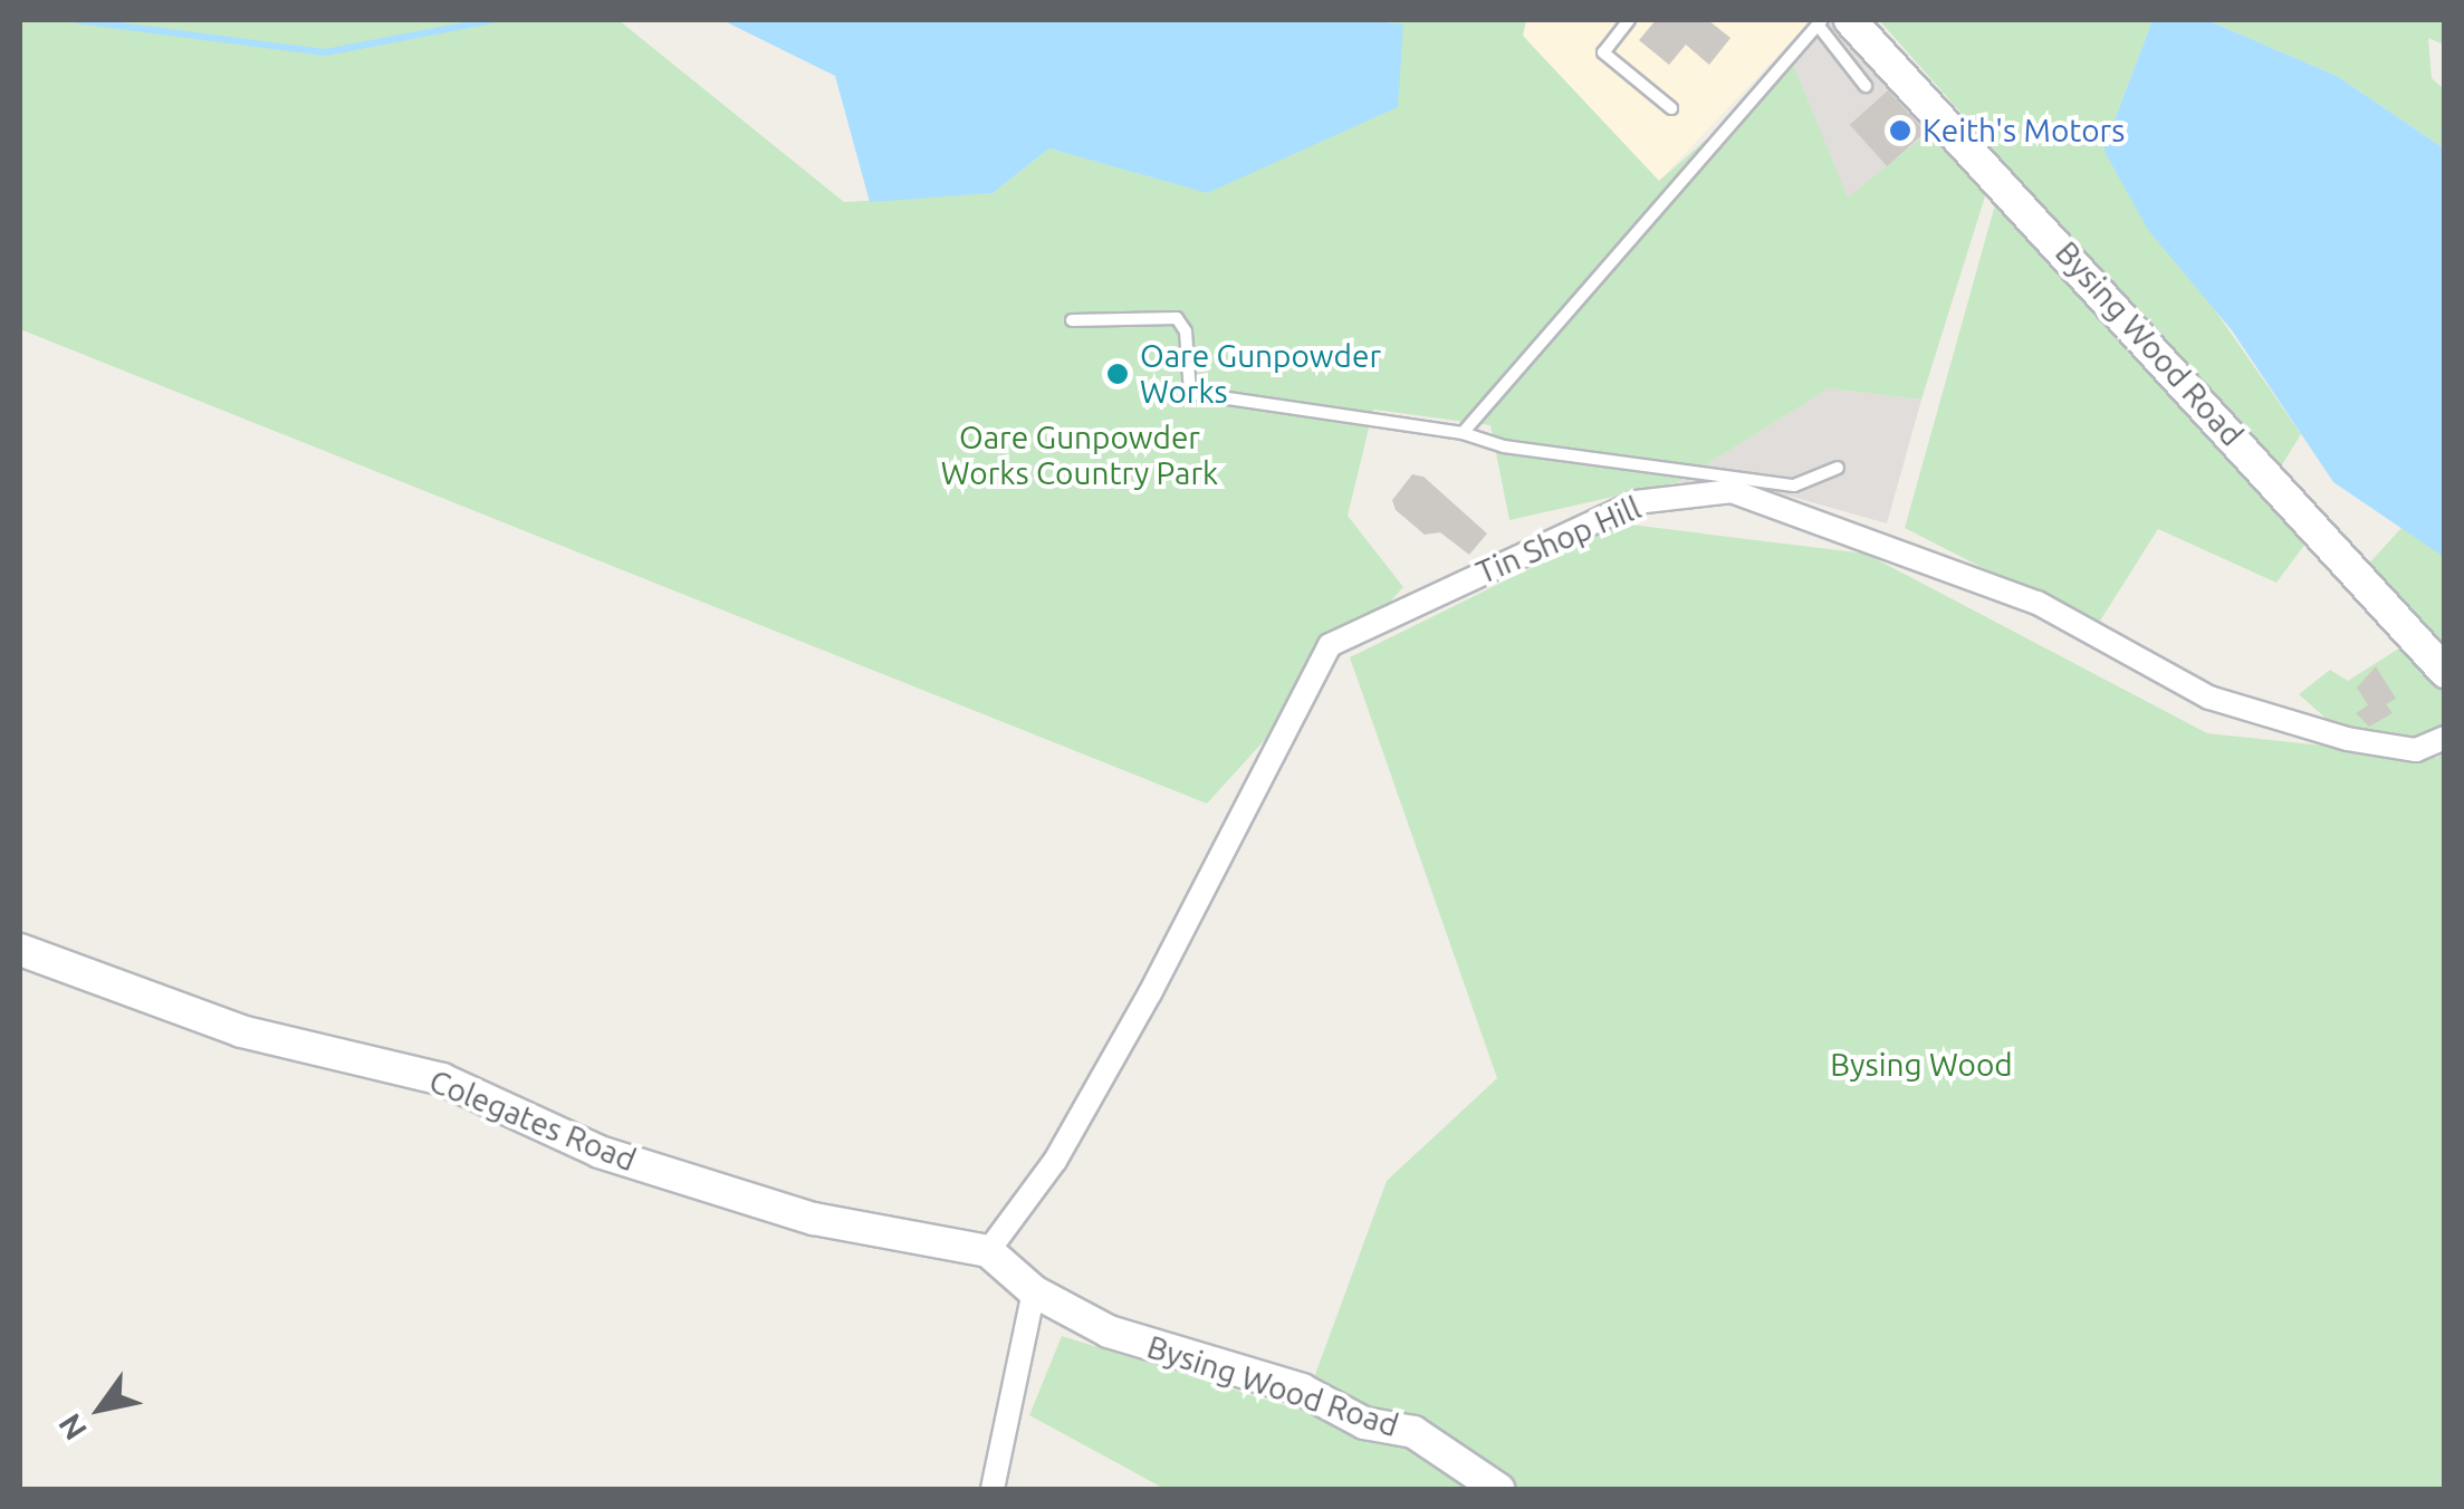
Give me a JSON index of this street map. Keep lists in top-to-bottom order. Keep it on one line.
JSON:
{"streets":{"street":["Bysing Wood Road","Tin Shop Hill","Colegates Road"]},"crossings":[["Bysing Wood Road","Tin Shop Hill"],["Bysing Wood Road","Colegates Road"],["Tin Shop Hill","Colegates Road"]],"parks":["Oare Gunpowder Works Country Park","Bysing Wood"],"places":["Keith's Motors","Oare Gunpowder Works"],"north":"bottom left"}
